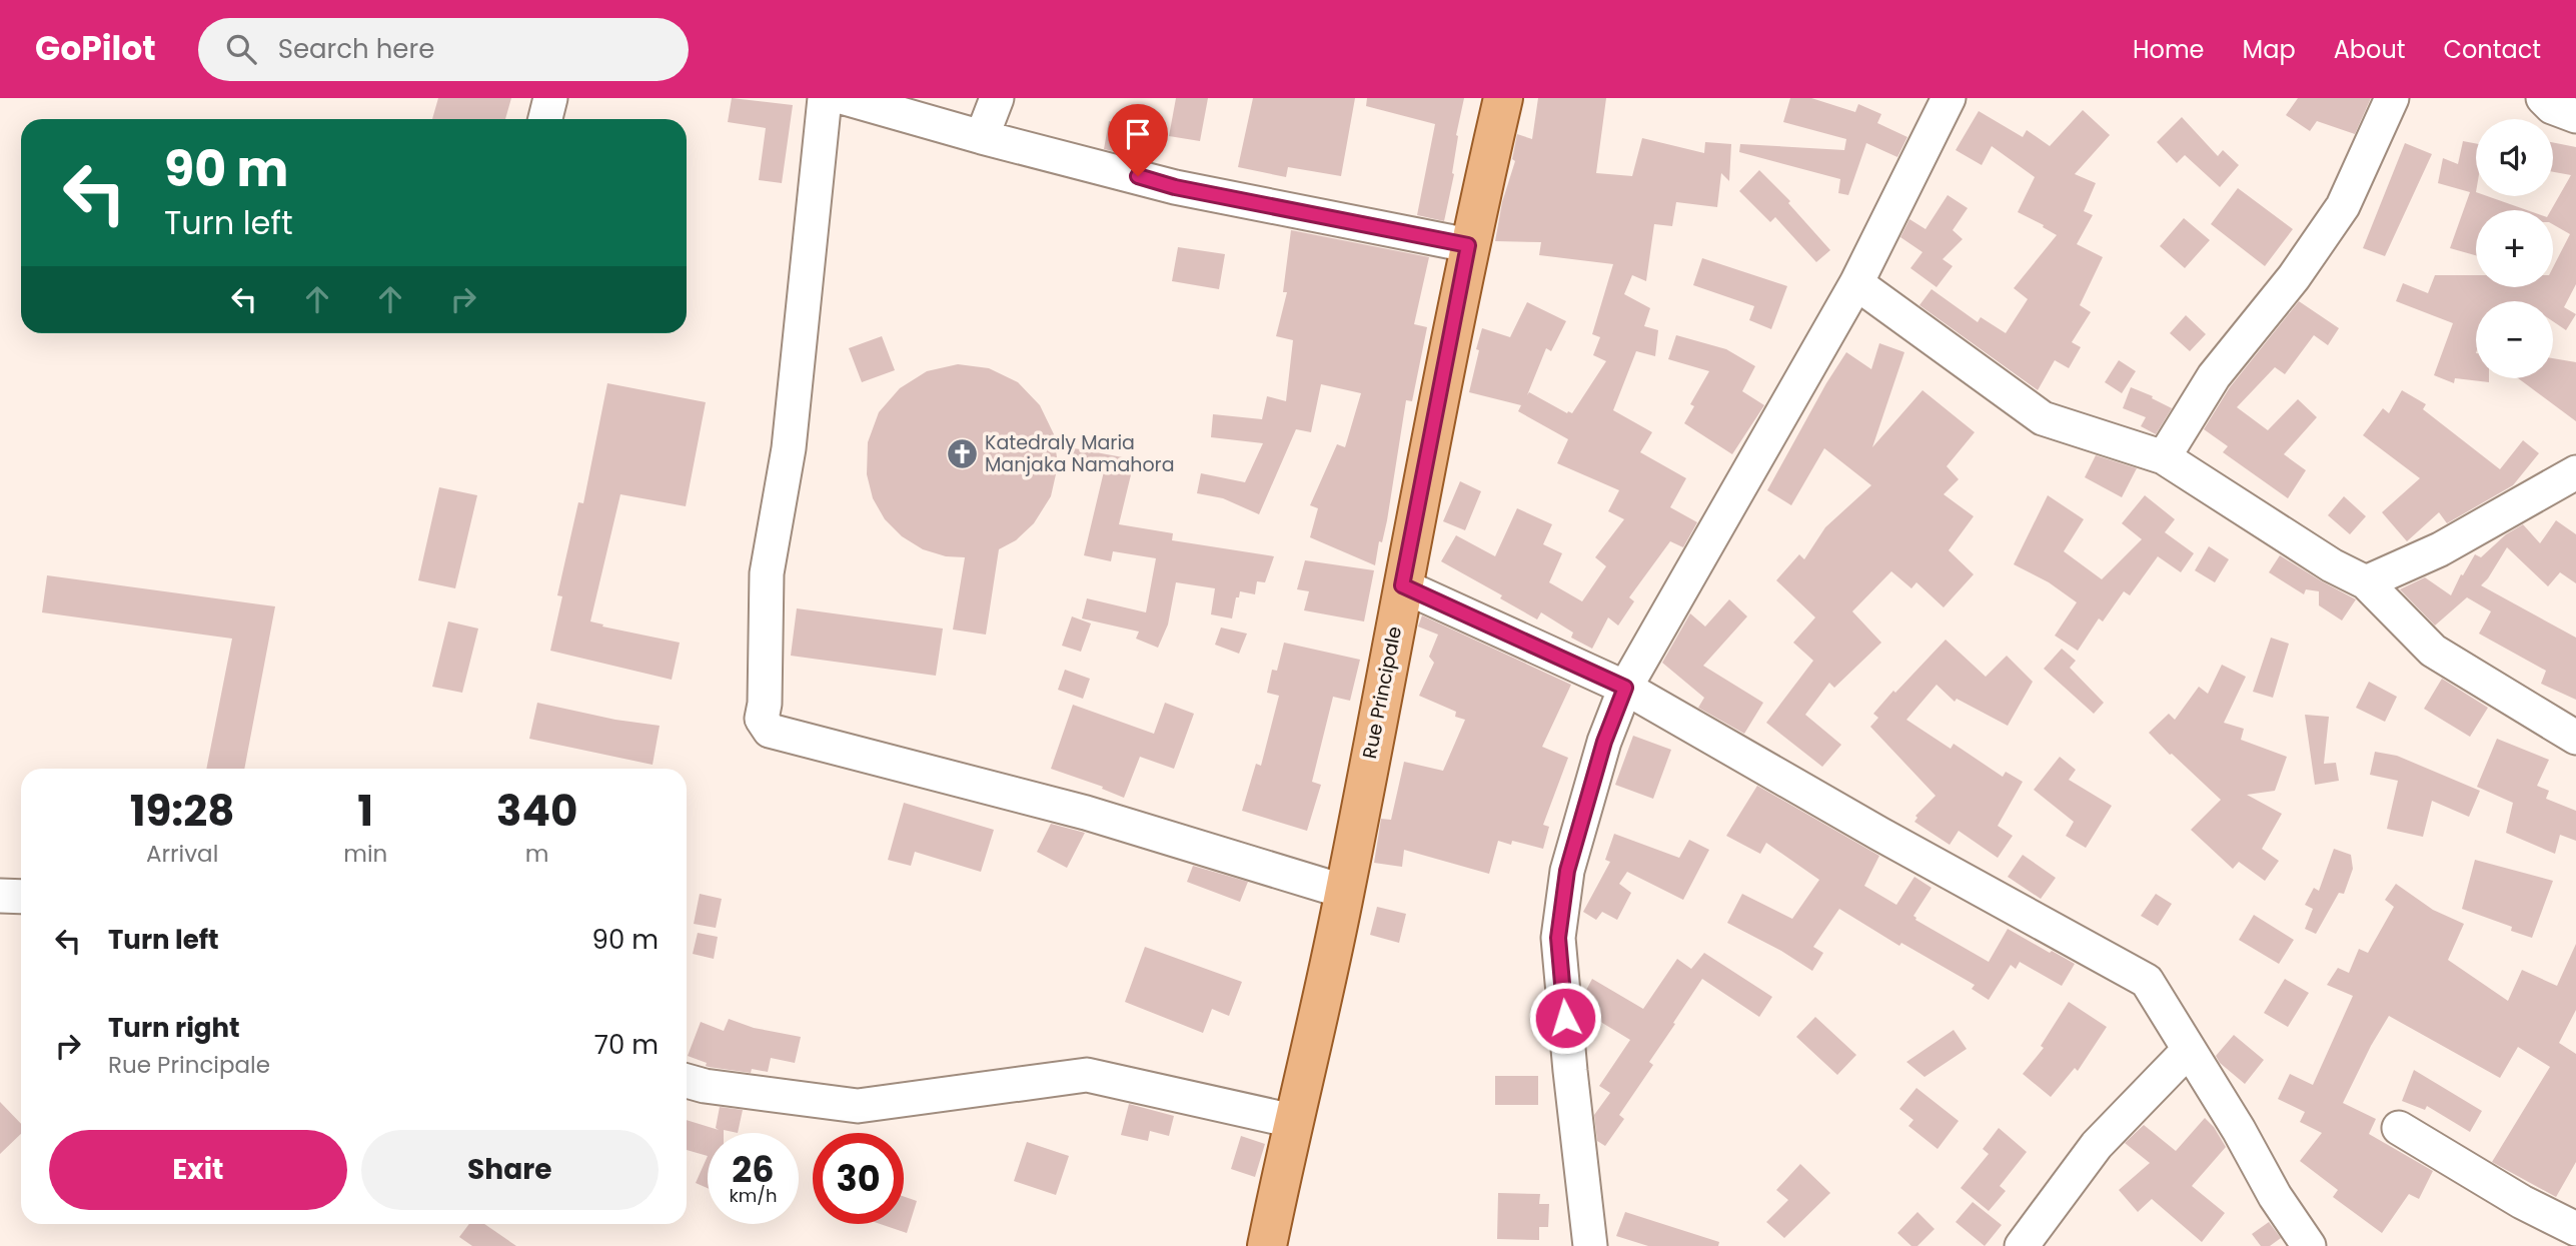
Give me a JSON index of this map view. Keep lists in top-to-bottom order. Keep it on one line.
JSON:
{"streets":{"main road":["Rue Principale"]},"places":{"church":["Katedraly Maria Manjaka Namahora"]},"page":{"header":"GoPilot","search":"Search here","nav":["Home","Map","About","Contact"],"map_buttons":["+","−"],"turn":["90 m","Turn left"],"eta":["19:28","Arrival","1","min","340","m"],"list":[{"name":"Turn left","value":"90 m"},{"name":"Turn right","note":"Rue Principale","value":"70 m"}],"buttons":["Exit","Share"],"speed":"26 km/h","limit":"30"}}
